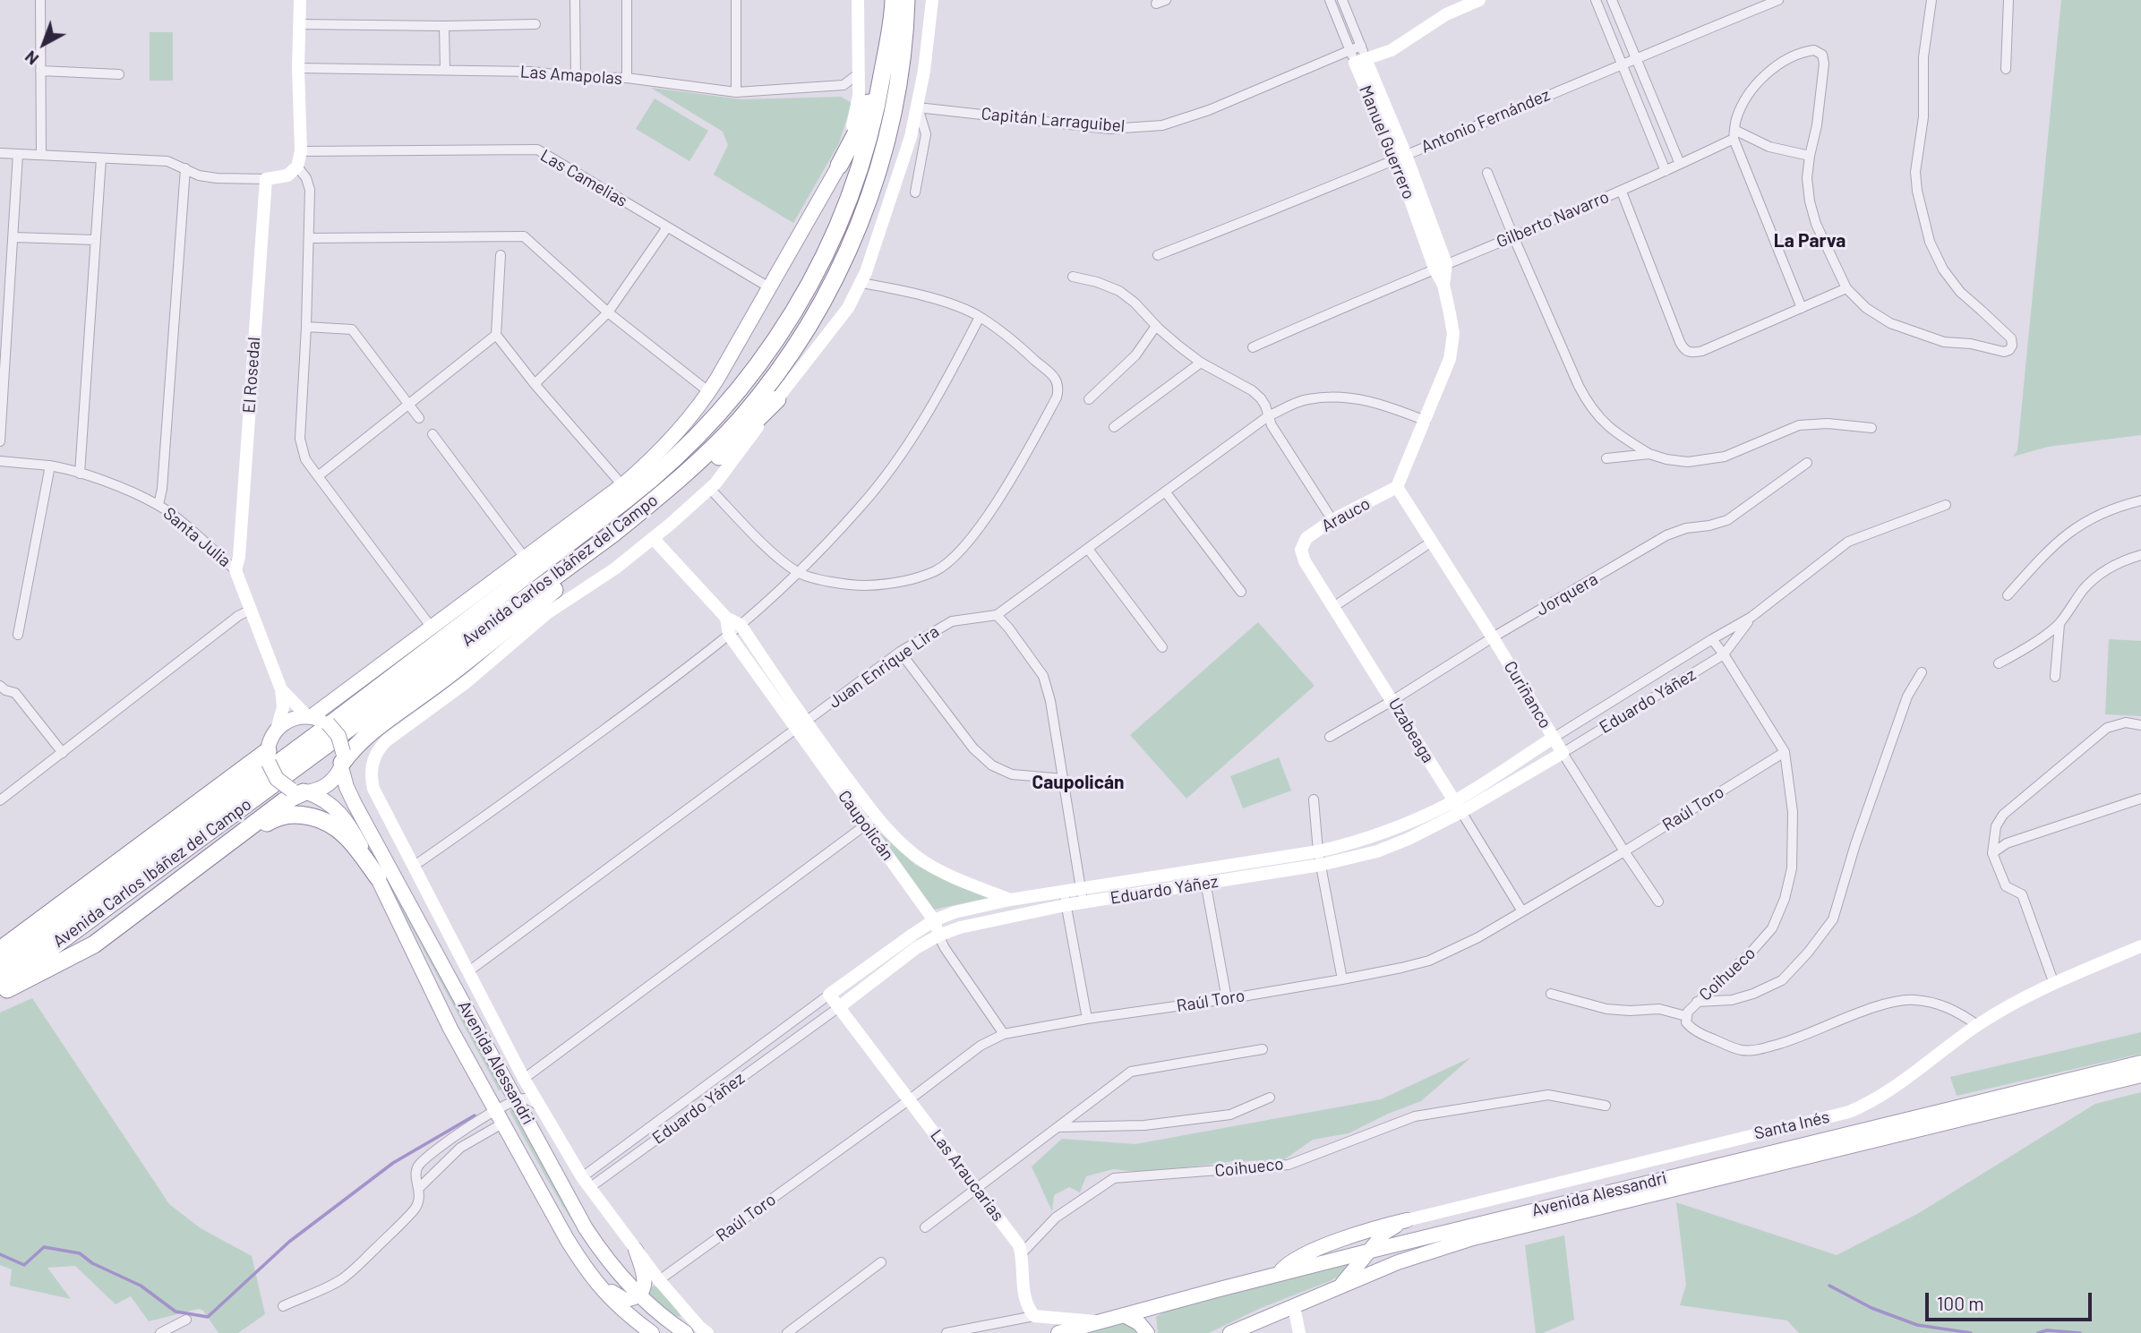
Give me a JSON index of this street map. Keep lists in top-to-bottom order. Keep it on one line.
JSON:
{"streets":{"highway":["Avenida Carlos Ibáñez del Campo"],"main road":["Avenida Alessandri"],"street":["Las Amapolas","Capitán Larraguibel","Antonio Fernández","Manuel Guerrero","Las Camelias","Gilberto Navarro","El Rosedal","Arauco","Santa Julia","Jorquera","Juan Enrique Lira","Curiñanco","Eduardo Yáñez","Uzabeaga","Raúl Toro","Caupolicán","Coihueco","Santa Inés","Las Araucarias"]},"crossings":[["Capitán Larraguibel","Manuel Guerrero"],["Capitán Larraguibel","Avenida Carlos Ibáñez del Campo"],["Antonio Fernández","Manuel Guerrero"],["Manuel Guerrero","Gilberto Navarro"],["Manuel Guerrero","Arauco"],["Manuel Guerrero","Juan Enrique Lira"],["Manuel Guerrero","Curiñanco"],["Las Camelias","Avenida Carlos Ibáñez del Campo"],["El Rosedal","Santa Julia"],["Arauco","Curiñanco"],["Arauco","Uzabeaga"],["Santa Julia","Avenida Carlos Ibáñez del Campo"],["Santa Julia","Avenida Alessandri"],["Avenida Carlos Ibáñez del Campo","Caupolicán"],["Avenida Carlos Ibáñez del Campo","Avenida Alessandri"],["Jorquera","Curiñanco"],["Jorquera","Uzabeaga"],["Juan Enrique Lira","Caupolicán"],["Juan Enrique Lira","Avenida Alessandri"],["Curiñanco","Eduardo Yáñez"],["Curiñanco","Raúl Toro"],["Eduardo Yáñez","Uzabeaga"],["Eduardo Yáñez","Caupolicán"],["Eduardo Yáñez","Coihueco"],["Eduardo Yáñez","Avenida Alessandri"],["Eduardo Yáñez","Las Araucarias"],["Uzabeaga","Raúl Toro"],["Raúl Toro","Caupolicán"],["Raúl Toro","Coihueco"],["Raúl Toro","Avenida Alessandri"],["Raúl Toro","Las Araucarias"],["Coihueco","Santa Inés"],["Coihueco","Las Araucarias"]],"districts":["La Parva","Caupolicán"],"scale_bar":"100 m","north":"bottom left"}
